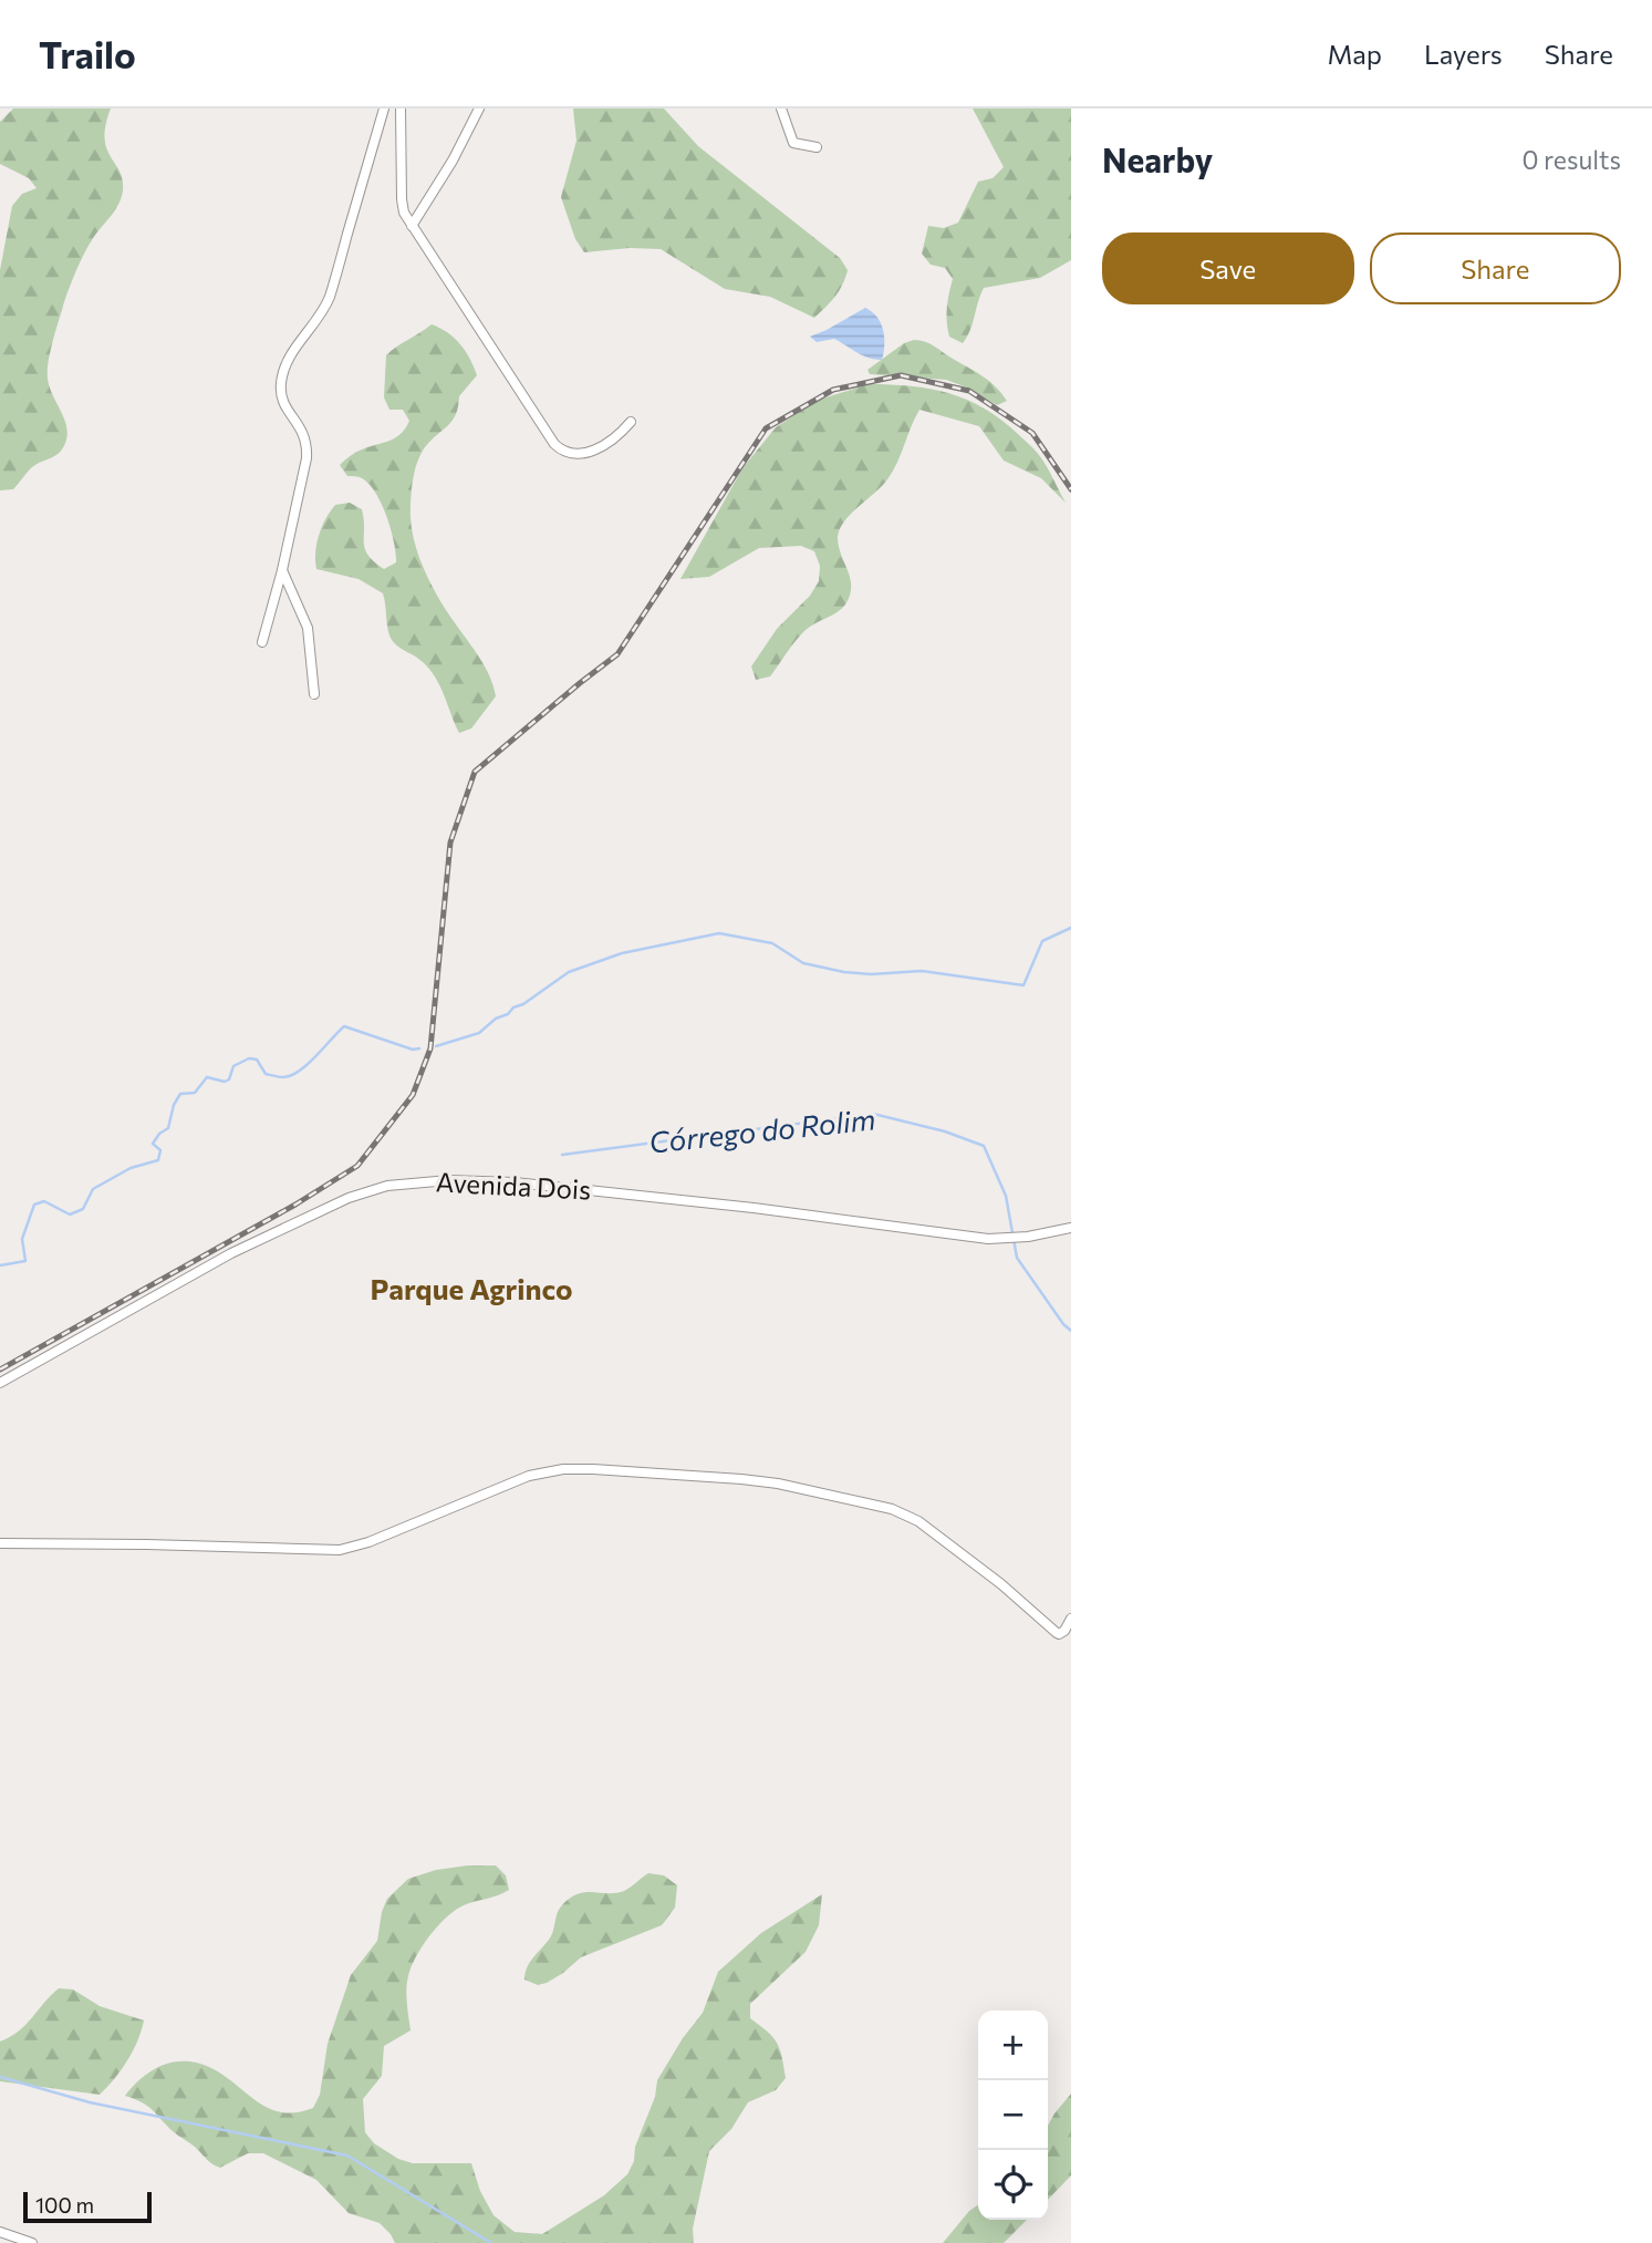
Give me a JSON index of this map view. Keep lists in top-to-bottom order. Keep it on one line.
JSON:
{"streets":{"street":["Avenida Dois"]},"districts":["Parque Agrinco"],"water":["Córrego do Rolim"],"scale_bar":"100 m","page":{"header":"Trailo","nav":["Map","Layers","Share"],"heading":["Nearby","0 results"],"buttons":["Save","Share"],"map_buttons":["+","−"],"scale":"100 m"}}
